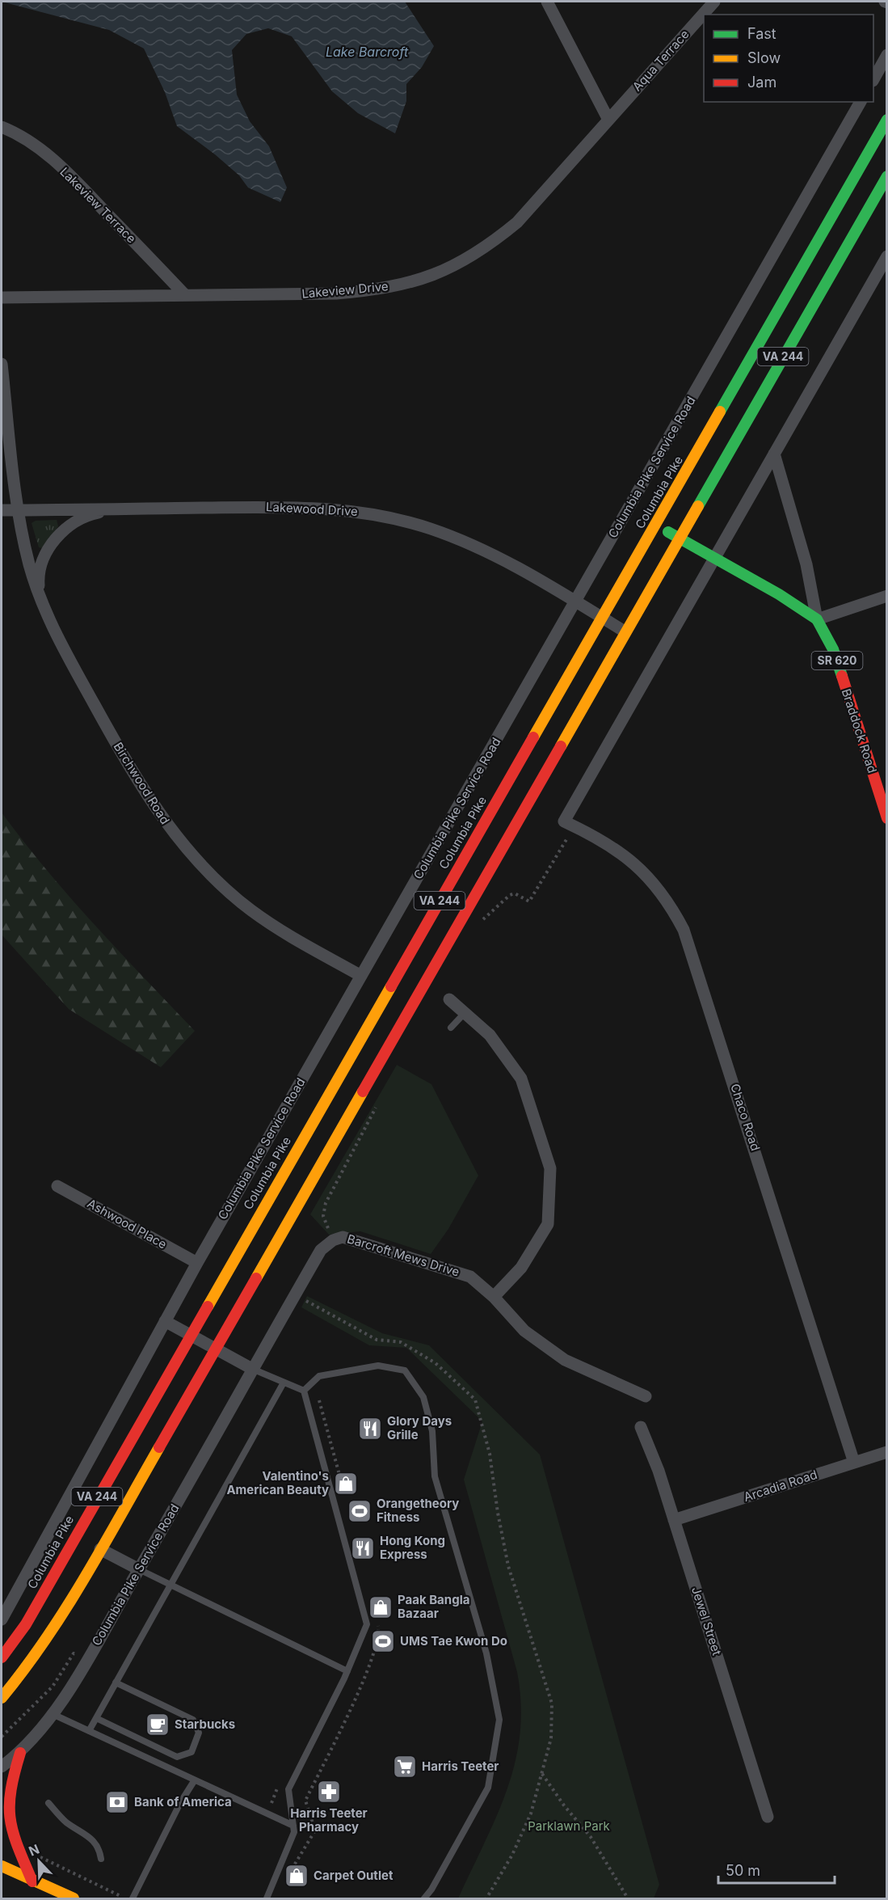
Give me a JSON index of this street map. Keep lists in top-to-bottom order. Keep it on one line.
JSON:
{"streets":{"main road":["VA 244","Columbia Pike","SR 620","Braddock Road"],"street":["Aqua Terrace","Lakeview Terrace","Lakeview Drive","Columbia Pike Service Road","Lakewood Drive","Birchwood Road","Chaco Road","Ashwood Place","Barcroft Mews Drive","Arcadia Road","Jewel Street"]},"crossings":[["Aqua Terrace","Lakeview Drive"],["Lakeview Terrace","Lakeview Drive"],["VA 244","Lakewood Drive"],["VA 244","Braddock Road"],["Columbia Pike Service Road","Lakewood Drive"],["Columbia Pike Service Road","Birchwood Road"],["Columbia Pike Service Road","Ashwood Place"],["Columbia Pike Service Road","Barcroft Mews Drive"],["Columbia Pike","Lakewood Drive"],["Columbia Pike","Braddock Road"],["Lakewood Drive","Birchwood Road"],["Chaco Road","Arcadia Road"],["Arcadia Road","Jewel Street"]],"water":["Lake Barcroft"],"parks":["Parklawn Park"],"places":{"restaurant":["Glory Days Grille","Hong Kong Express"],"shop":["Valentino's American Beauty","Paak Bangla Bazaar","Carpet Outlet"],"sports":["Orangetheory Fitness","UMS Tae Kwon Do"],"cafe":["Starbucks"],"supermarket":["Harris Teeter"],"pharmacy":["Harris Teeter Pharmacy"],"bank":["Bank of America"]},"legend":["Fast","Slow","Jam"],"scale_bar":"50 m","north":"top left"}
